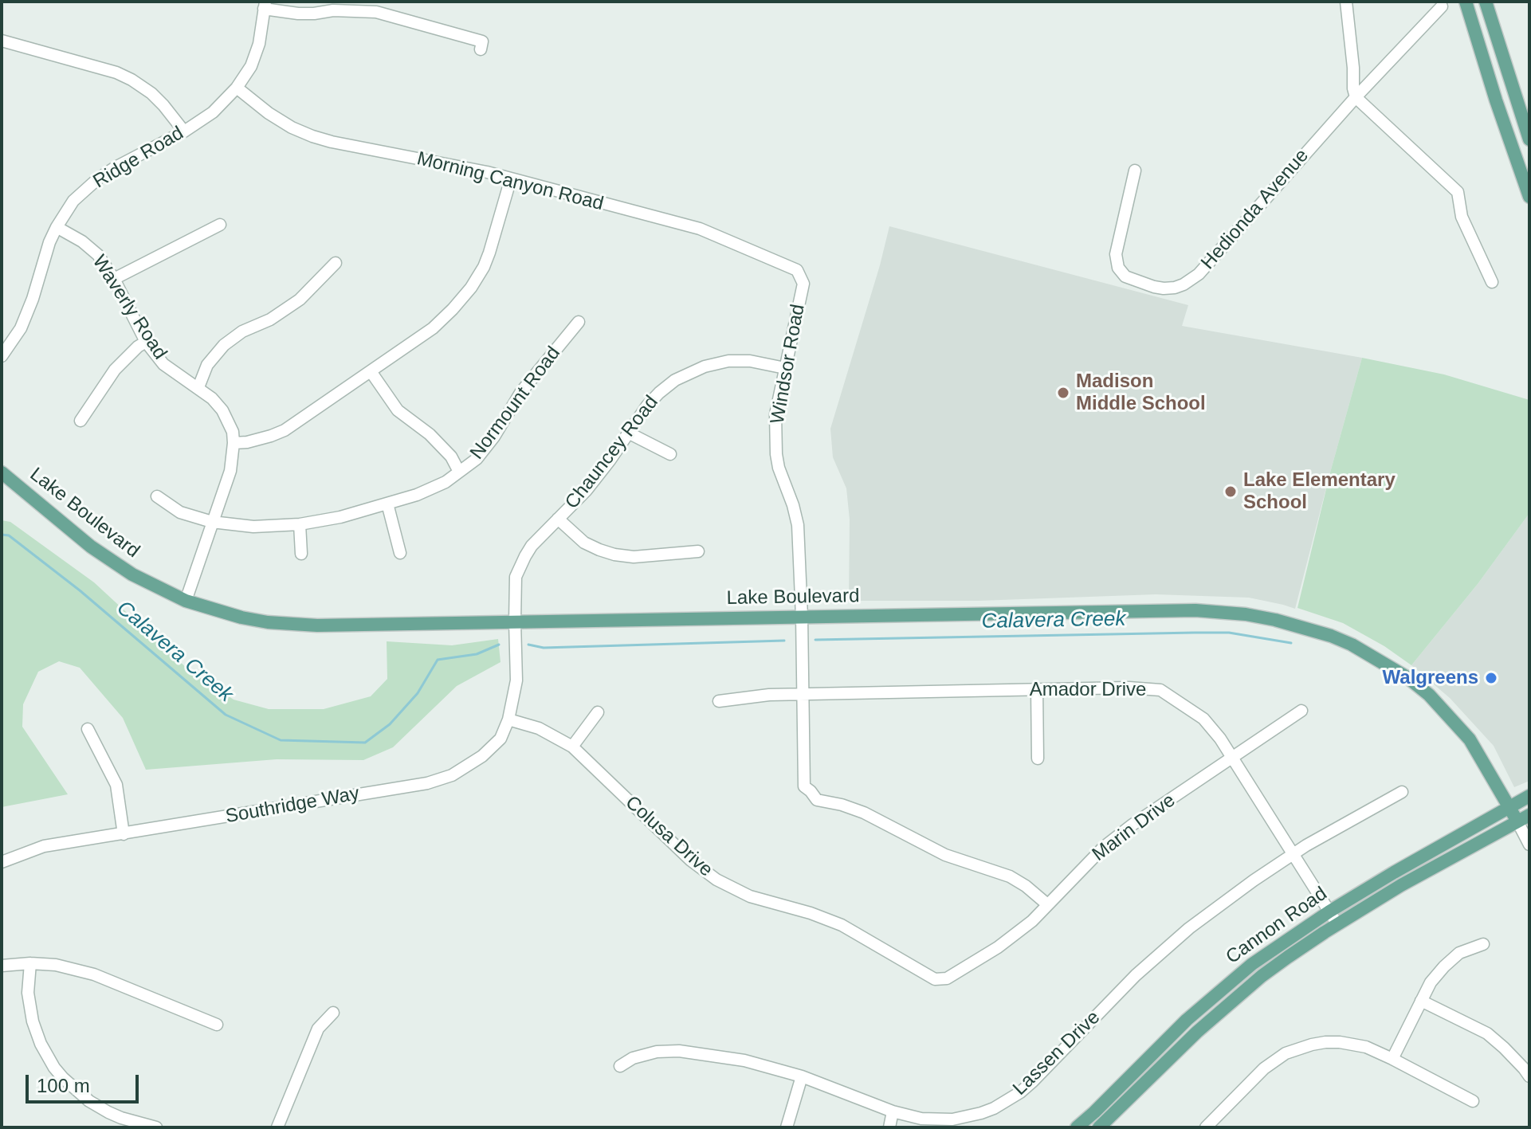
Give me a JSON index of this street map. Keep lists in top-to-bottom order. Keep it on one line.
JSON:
{"streets":{"main road":["Lake Boulevard","Cannon Road"],"street":["Ridge Road","Morning Canyon Road","Hedionda Avenue","Waverly Road","Windsor Road","Normount Road","Chauncey Road","Amador Drive","Southridge Way","Marin Drive","Colusa Drive","Lassen Drive"]},"crossings":[["Ridge Road","Morning Canyon Road"],["Ridge Road","Waverly Road"],["Morning Canyon Road","Windsor Road"],["Waverly Road","Normount Road"],["Waverly Road","Lake Boulevard"],["Windsor Road","Chauncey Road"],["Windsor Road","Lake Boulevard"],["Windsor Road","Amador Drive"],["Windsor Road","Marin Drive"],["Chauncey Road","Lake Boulevard"],["Chauncey Road","Southridge Way"],["Lake Boulevard","Cannon Road"],["Amador Drive","Marin Drive"],["Amador Drive","Cannon Road"],["Amador Drive","Lassen Drive"],["Southridge Way","Colusa Drive"],["Marin Drive","Colusa Drive"]],"water":["Calavera Creek"],"places":["Madison Middle School","Lake Elementary School","Walgreens"],"scale_bar":"100 m"}
